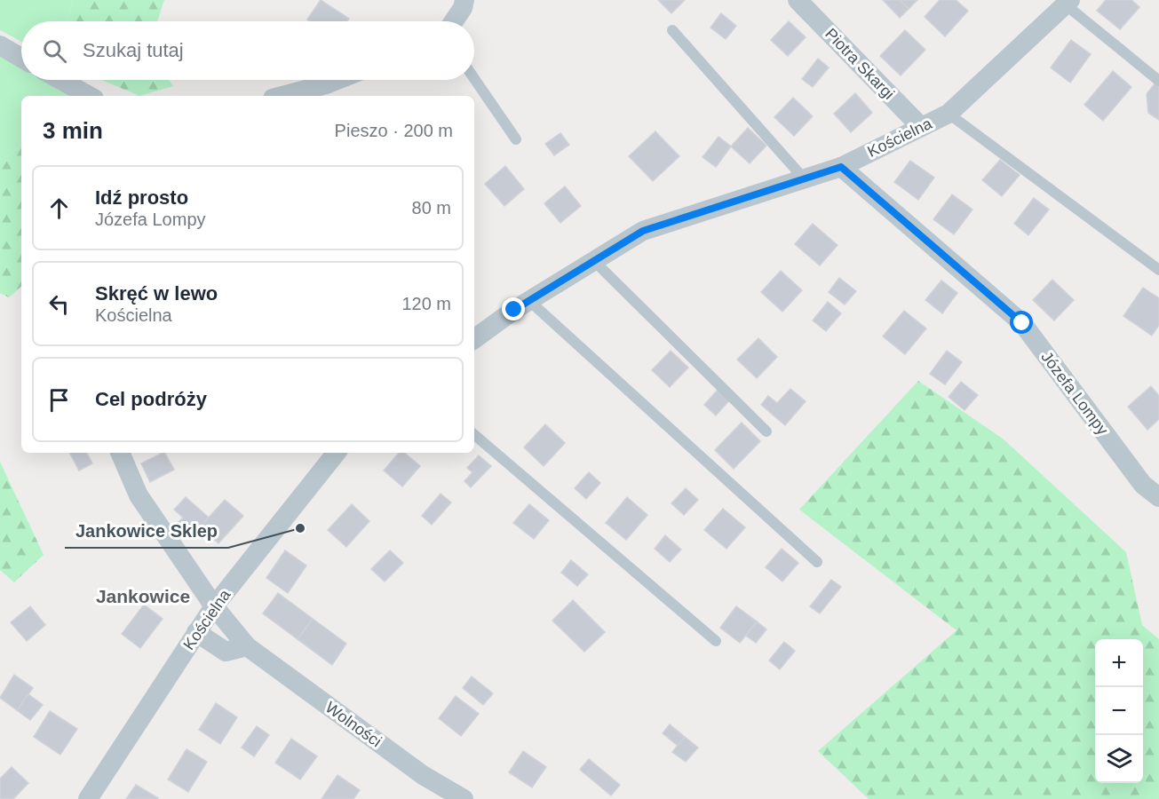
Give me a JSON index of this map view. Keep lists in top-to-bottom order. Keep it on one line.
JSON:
{"streets":{"street":["Piotra Skargi","Kościelna","Józefa Lompy","Wolności"]},"crossings":[["Piotra Skargi","Kościelna"],["Kościelna","Józefa Lompy"],["Kościelna","Wolności"]],"districts":["Jankowice"],"places":["Jankowice Sklep"],"page":{"search":"Szukaj tutaj","heading":["3 min","Pieszo · 200 m"],"list":[["Idź prosto","Józefa Lompy","80 m"],["Skręć w lewo","Kościelna","120 m"],"Cel podróży"],"map_buttons":["+","−"]}}
